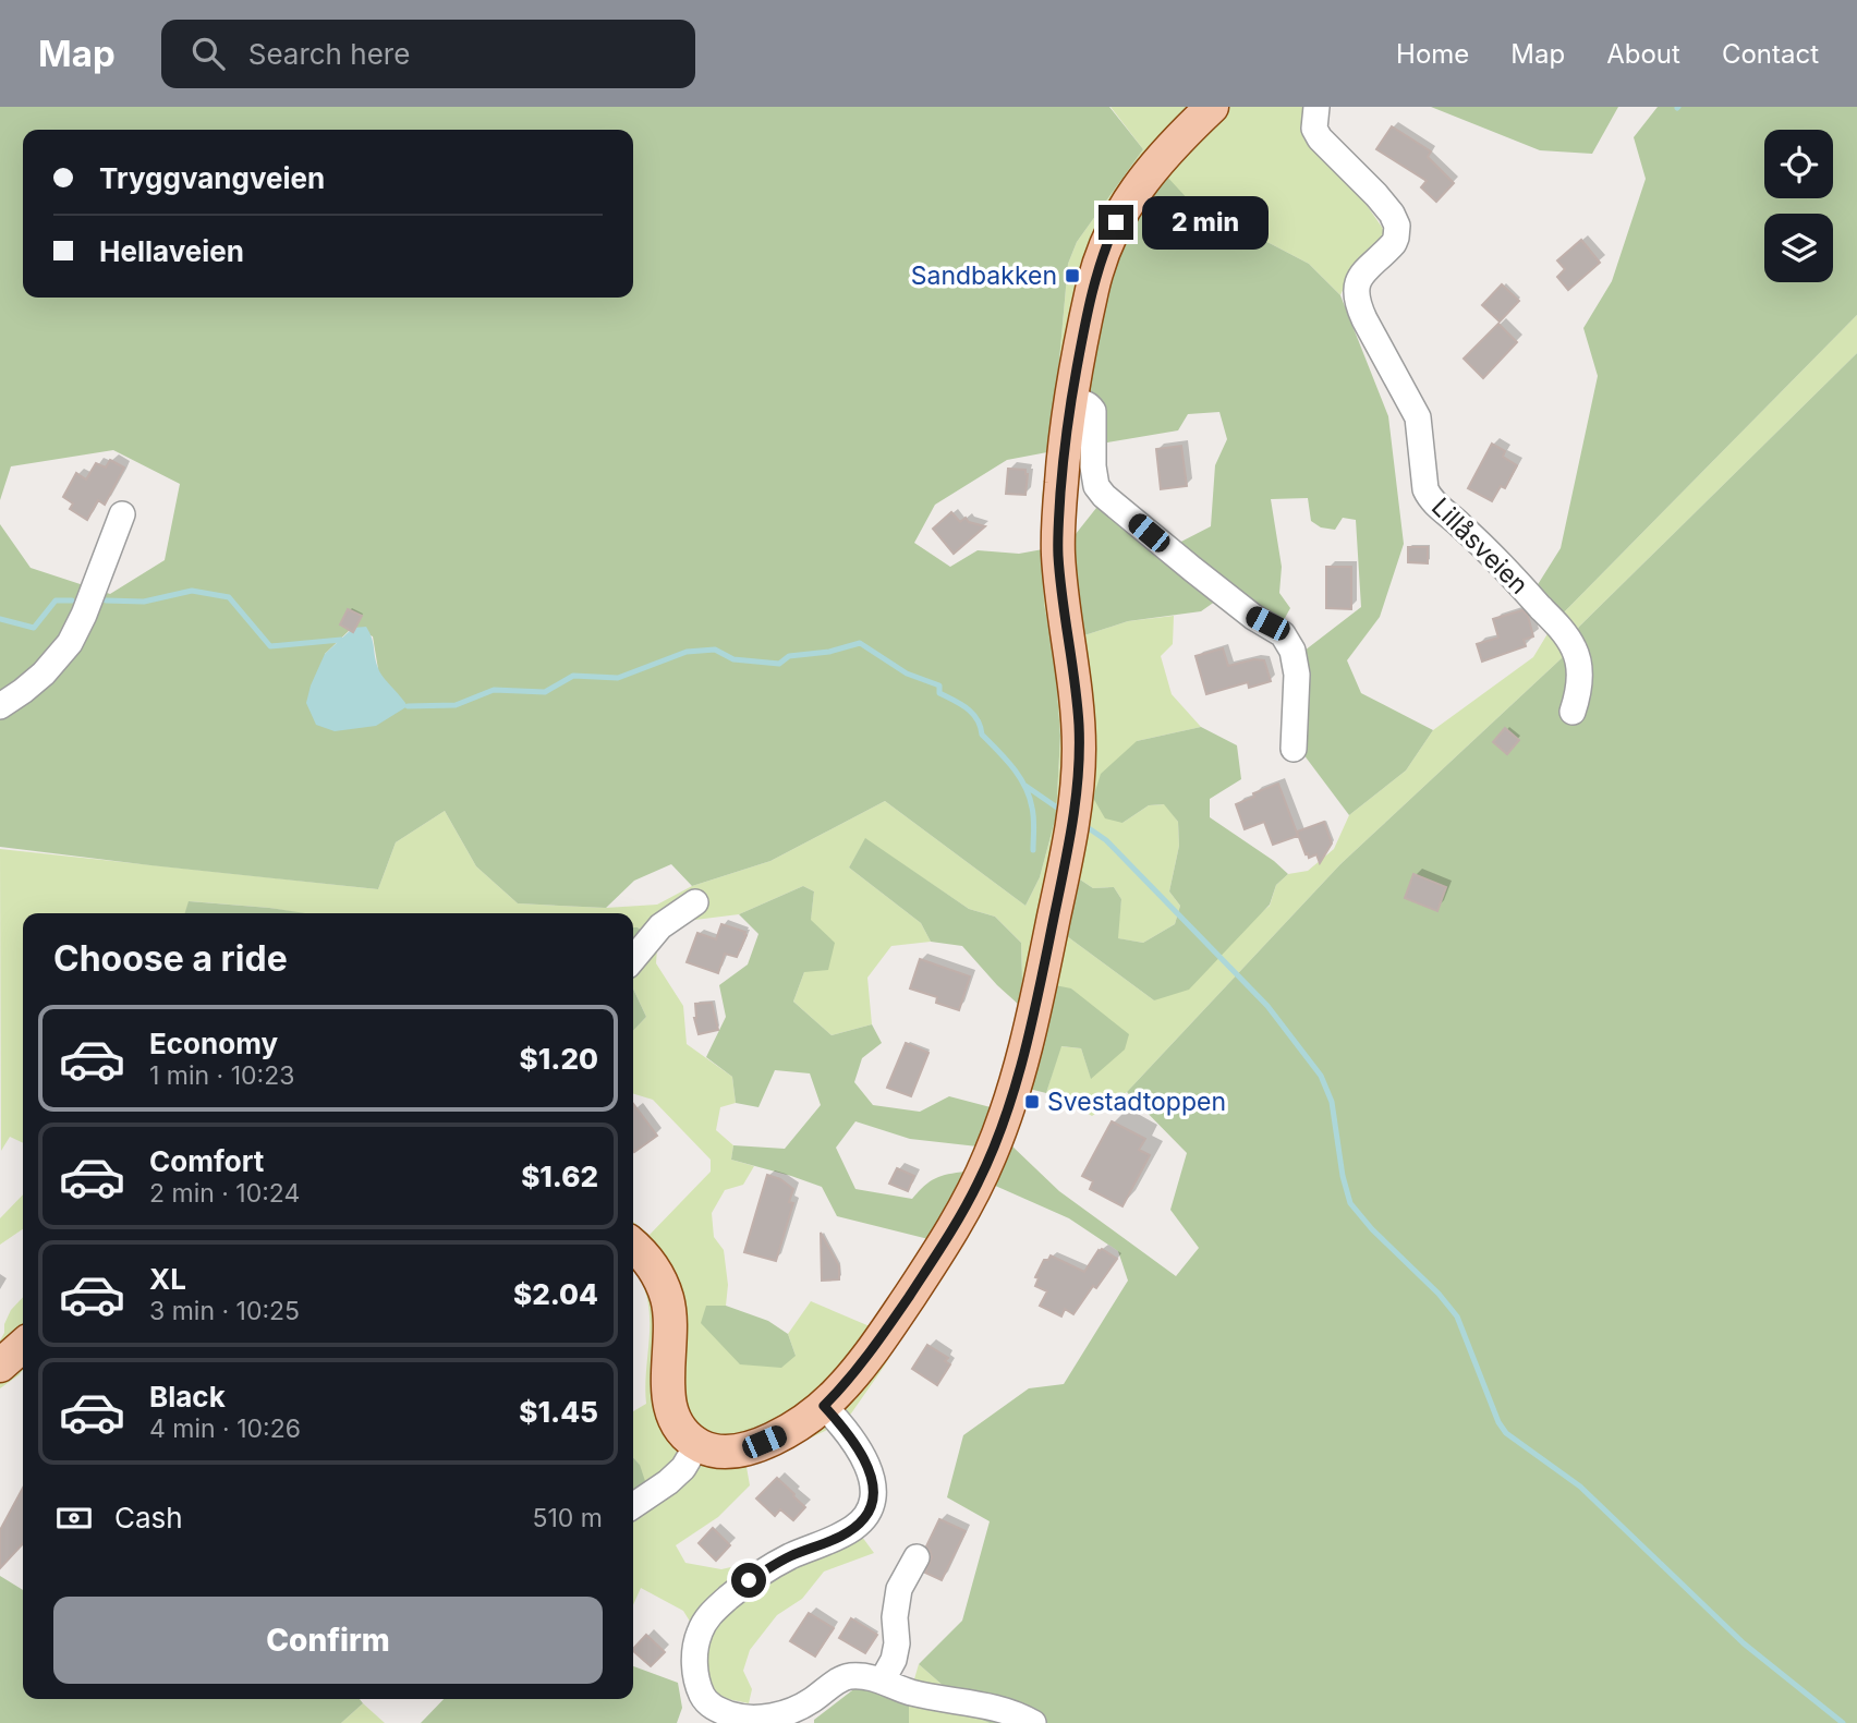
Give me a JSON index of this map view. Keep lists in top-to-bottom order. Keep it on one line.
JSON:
{"streets":{"street":["Lillåsveien"]},"places":{"transit":["Sandbakken","Svestadtoppen"]},"page":{"header":"Map","search":"Search here","nav":["Home","Map","About","Contact"],"banner":["Tryggvangveien","Hellaveien"],"bubble":"2 min","heading":"Choose a ride","list":[{"name":"Economy","note":"1 min · 10:23","value":"$1.20"},{"name":"Comfort","note":"2 min · 10:24","value":"$1.62"},{"name":"XL","note":"3 min · 10:25","value":"$2.04"},{"name":"Black","note":"4 min · 10:26","value":"$1.45"}],"pay":["Cash","510 m"],"buttons":"Confirm"}}
